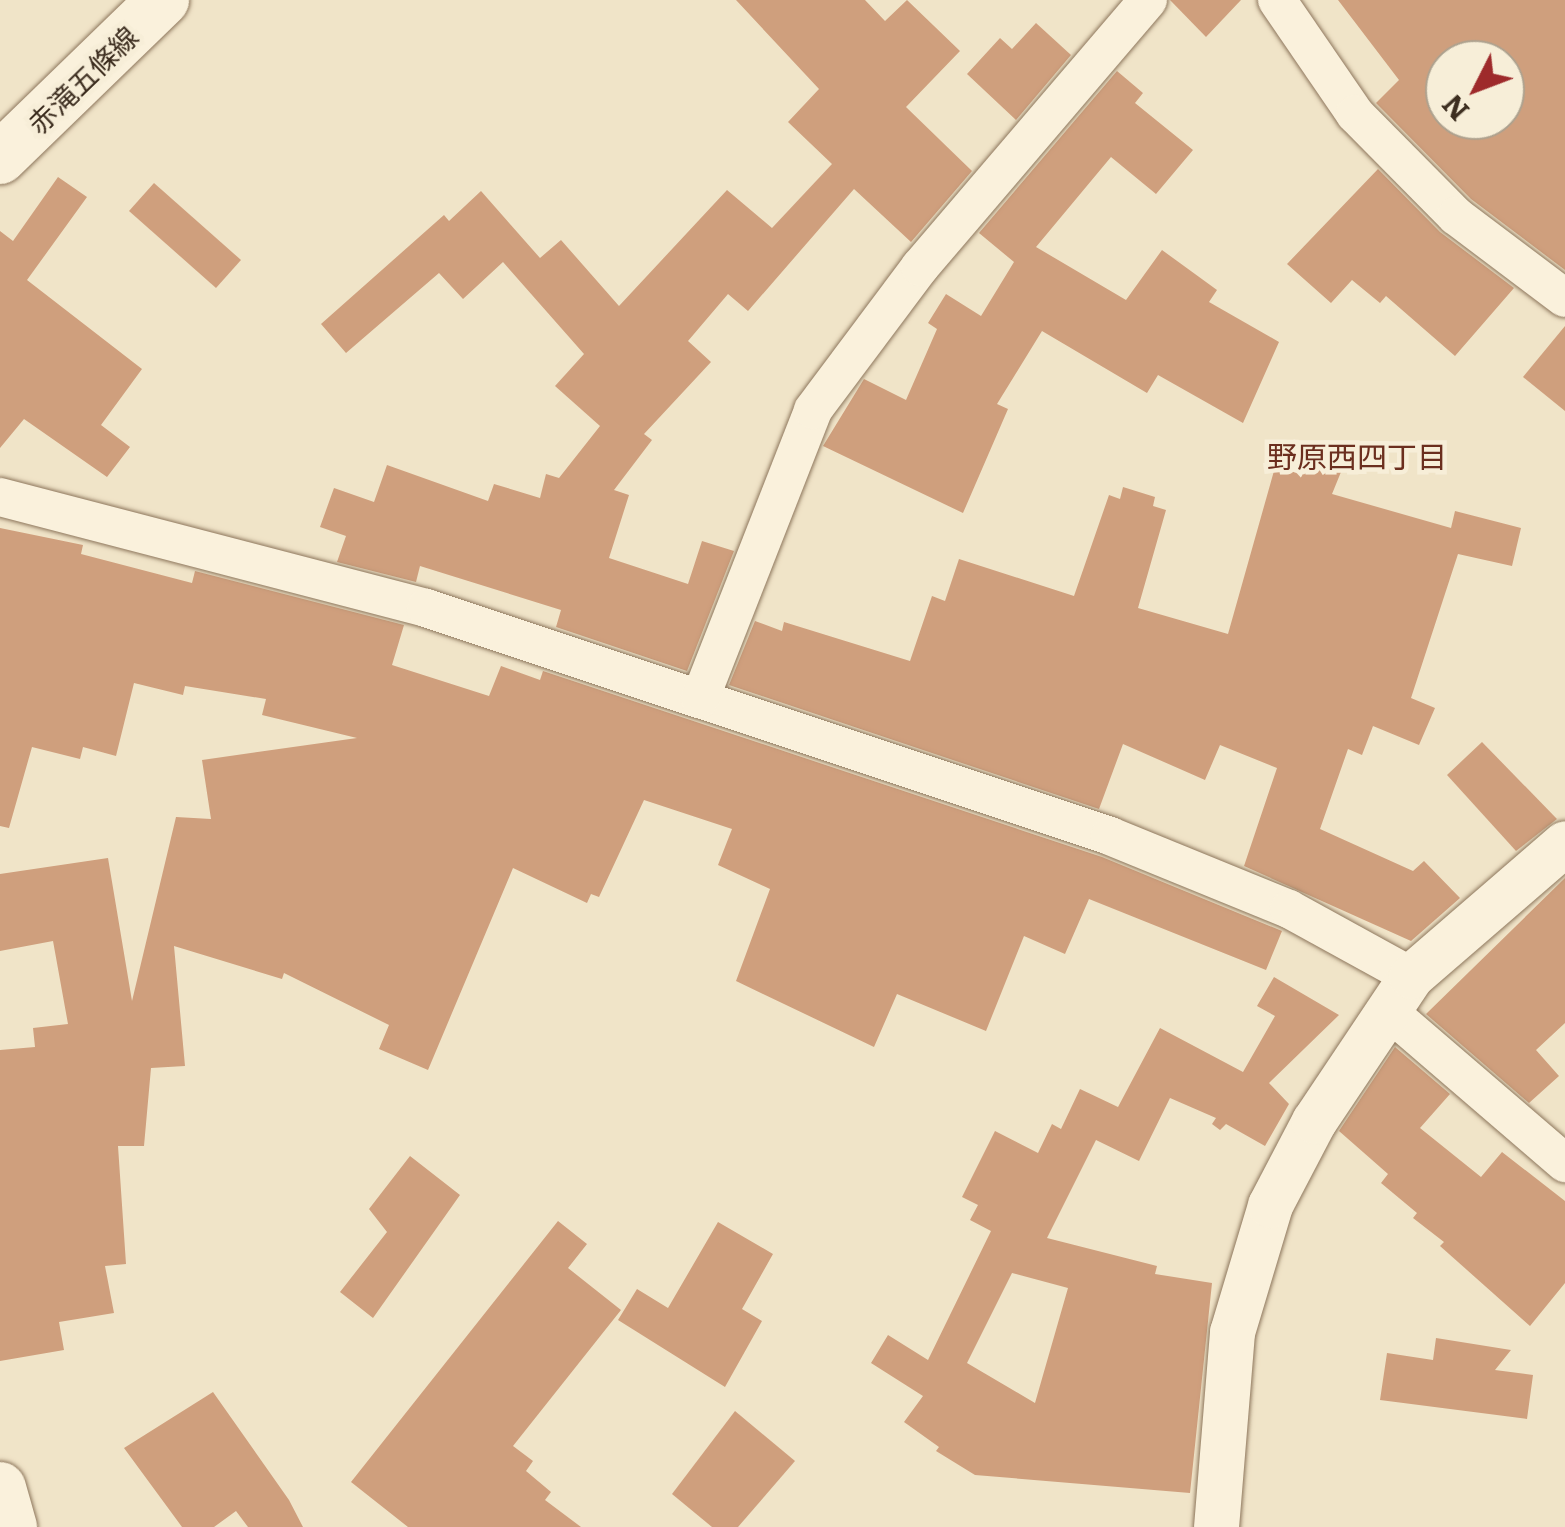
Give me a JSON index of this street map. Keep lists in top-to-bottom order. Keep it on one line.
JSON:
{"streets":{"main road":["赤滝五條線"]},"districts":["野原西四丁目"],"north":"bottom left"}
